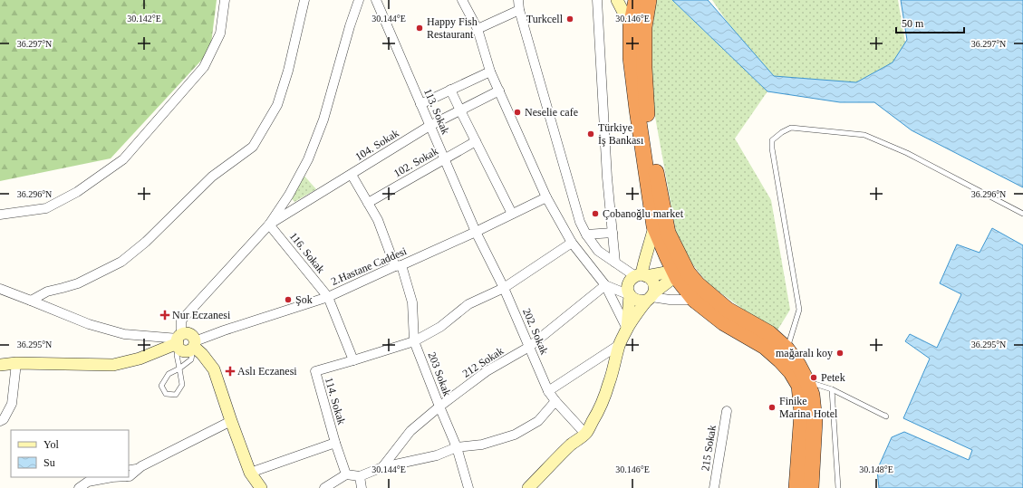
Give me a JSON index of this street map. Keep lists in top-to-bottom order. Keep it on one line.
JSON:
{"streets":{"street":["113. Sokak","104. Sokak","102. Sokak","116. Sokak","2.Hastane Caddesi","202. Sokak","212 Sokak","203 Sokak","114. Sokak","215 Sokak"]},"crossings":[["113. Sokak","104. Sokak"],["113. Sokak","102. Sokak"],["113. Sokak","2.Hastane Caddesi"],["113. Sokak","202. Sokak"],["104. Sokak","116. Sokak"],["104. Sokak","203 Sokak"],["102. Sokak","203 Sokak"],["116. Sokak","2.Hastane Caddesi"],["116. Sokak","114. Sokak"],["2.Hastane Caddesi","202. Sokak"],["2.Hastane Caddesi","203 Sokak"],["202. Sokak","212 Sokak"],["202. Sokak","114. Sokak"],["212 Sokak","203 Sokak"],["203 Sokak","114. Sokak"]],"places":{"other":["Turkcell","Happy Fish Restaurant","Neselie cafe","Türkiye İş Bankası","Çobanoğlu market","Şok","mağaralı koy","Petek","Finike Marina Hotel"],"health":["Nur Eczanesi","Aslı Eczanesi"]},"legend":["Yol","Su"],"scale_bar":"50 m","coordinates":["30.142°E","30.144°E","30.146°E","36.297°N","36.296°N","36.295°N","30.148°E"]}
